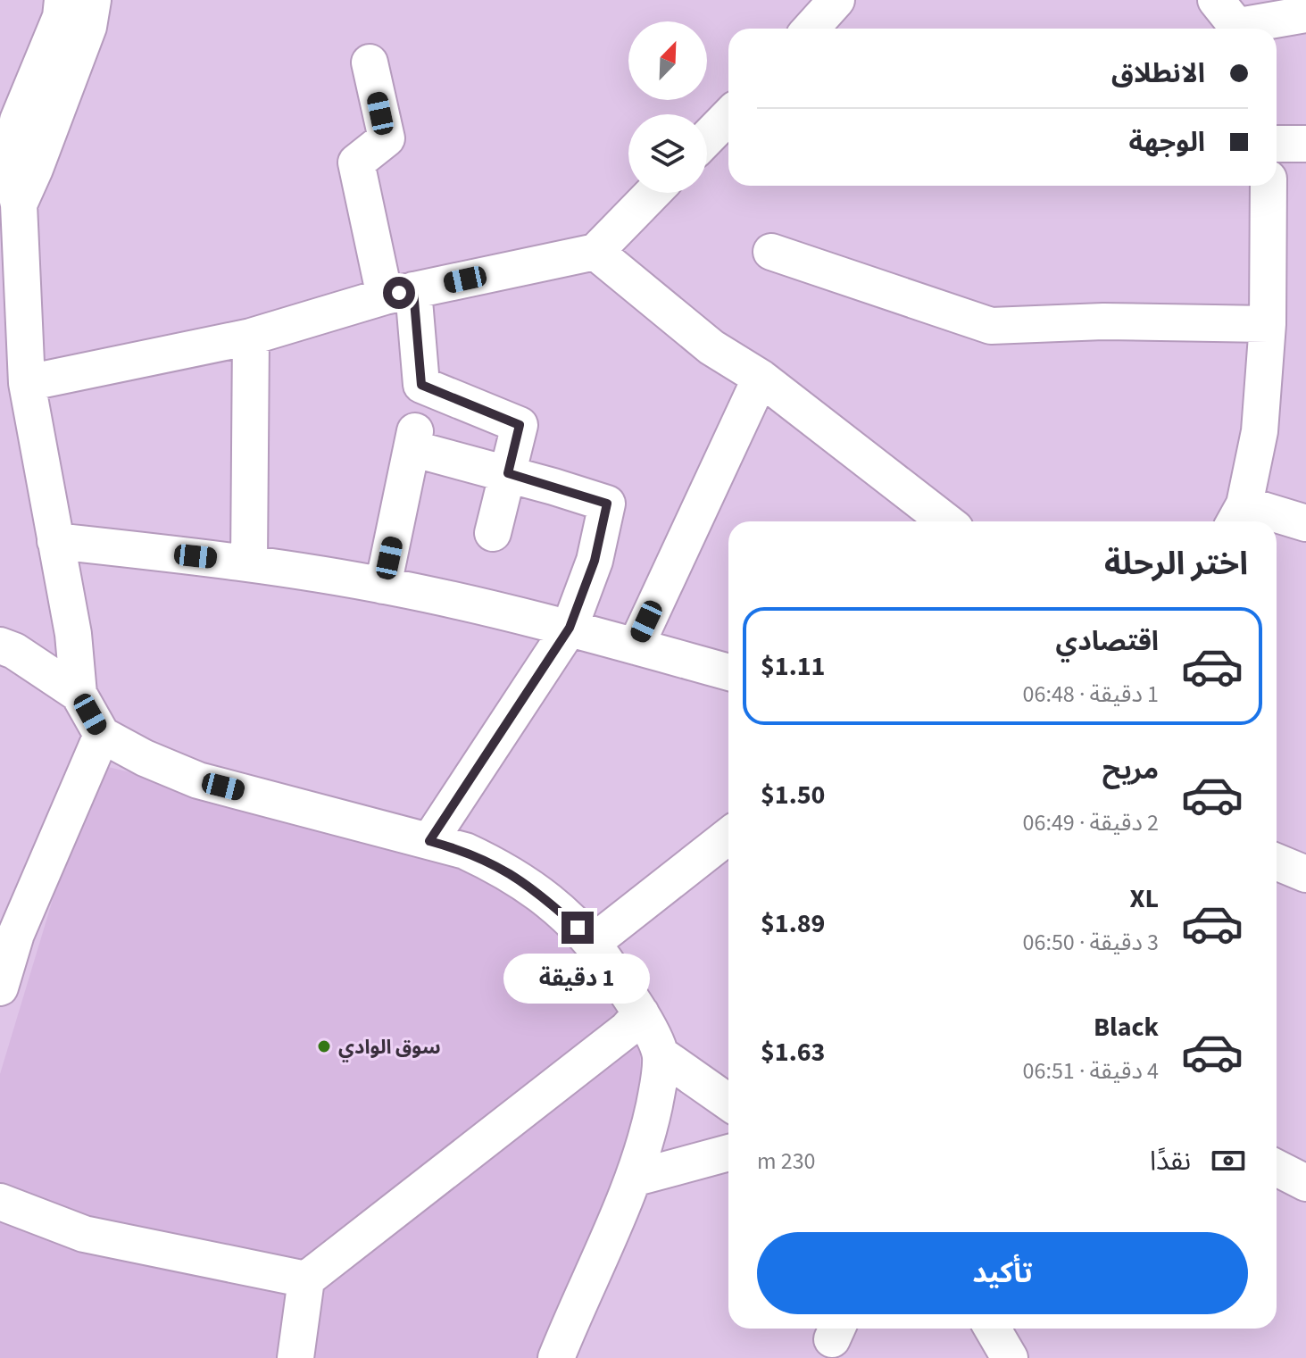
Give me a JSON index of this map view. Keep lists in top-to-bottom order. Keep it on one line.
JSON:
{"places":["سوق الوادي"],"north":"top right","page":{"banner":["الانطلاق","الوجهة"],"heading":"اختر الرحلة","list":[{"name":"اقتصادي","note":"1 دقيقة · 06:48","value":"$1.11"},{"name":"مريح","note":"2 دقيقة · 06:49","value":"$1.50"},{"name":"XL","note":"3 دقيقة · 06:50","value":"$1.89"},{"name":"Black","note":"4 دقيقة · 06:51","value":"$1.63"}],"bubble":"1 دقيقة","pay":["نقدًا","230 m"],"buttons":"تأكيد"}}
